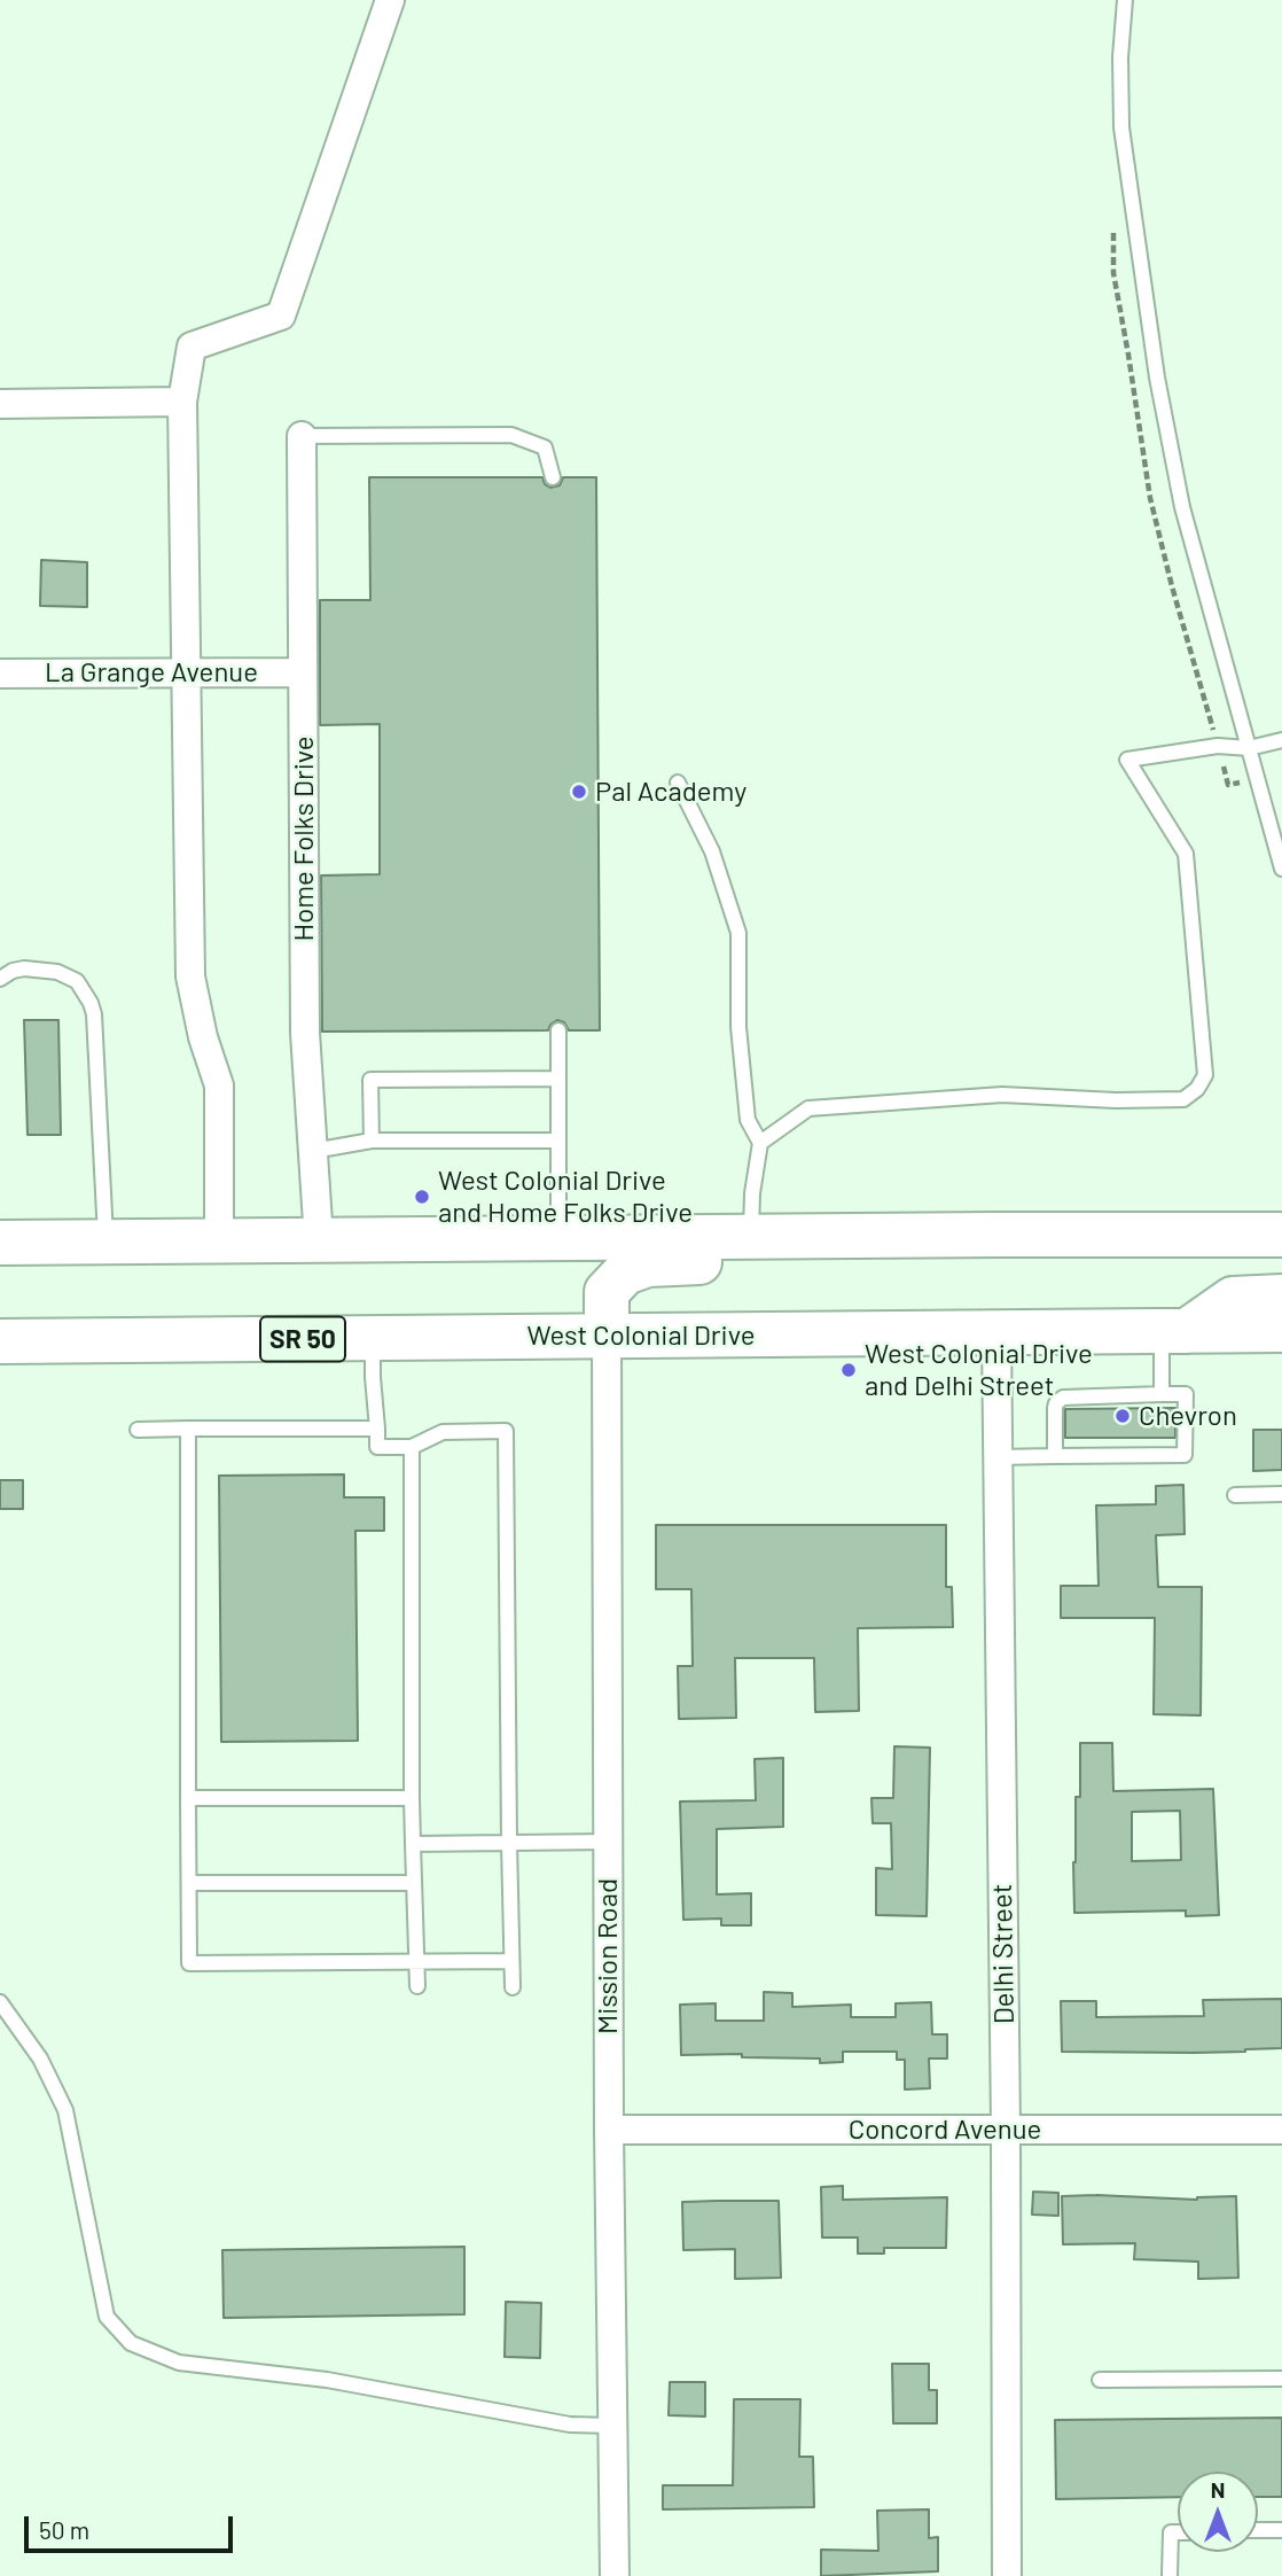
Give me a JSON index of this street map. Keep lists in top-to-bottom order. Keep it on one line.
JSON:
{"streets":{"highway":["West Colonial Drive","SR 50"],"street":["La Grange Avenue","Home Folks Drive","Delhi Street","Mission Road","Concord Avenue"]},"crossings":[["La Grange Avenue","Home Folks Drive"],["West Colonial Drive","Delhi Street"],["West Colonial Drive","Mission Road"],["Delhi Street","Concord Avenue"],["Mission Road","Concord Avenue"]],"places":["Pal Academy","West Colonial Drive and Home Folks Drive","West Colonial Drive and Delhi Street","Chevron"],"scale_bar":"50 m","north":"top"}
